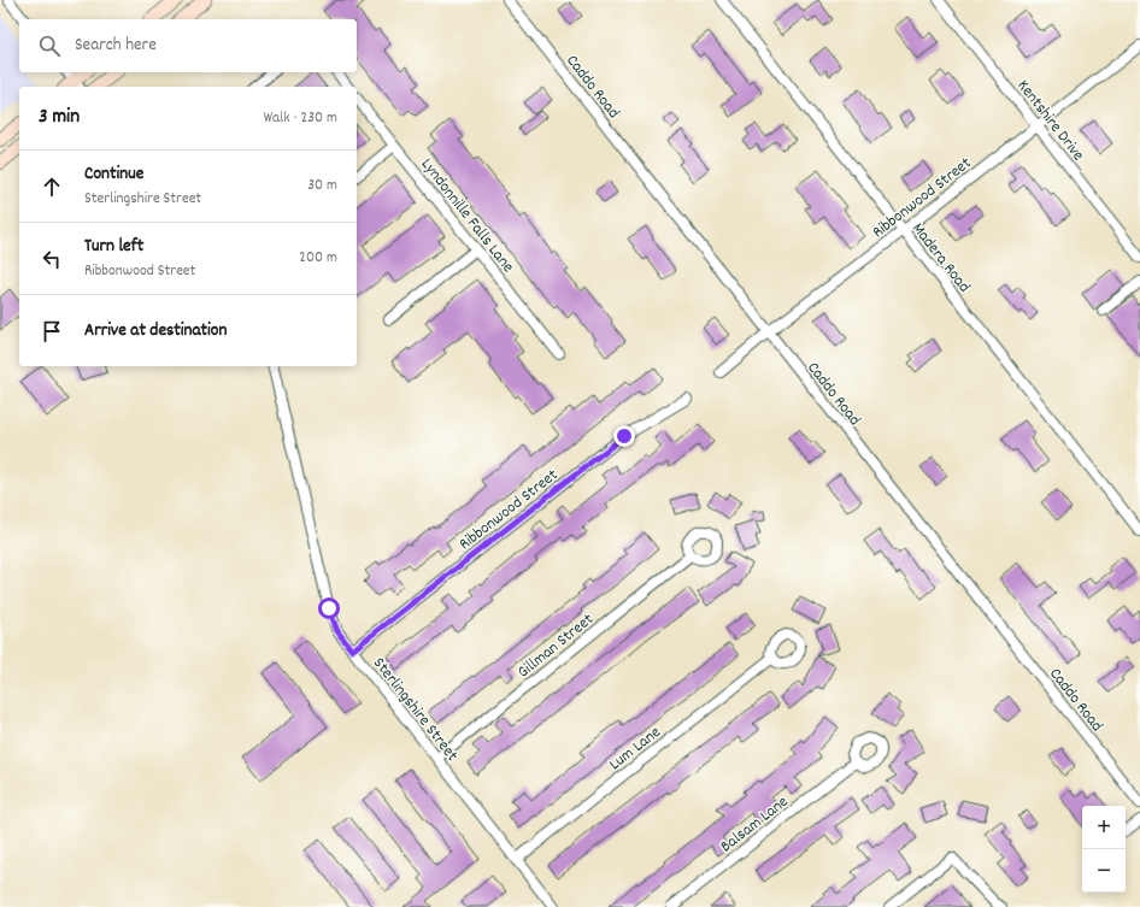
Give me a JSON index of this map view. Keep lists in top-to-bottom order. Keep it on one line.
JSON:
{"streets":{"street":["Caddo Road","Kentshire Drive","Ribbonwood Street","Lyndonnille Falls Lane","Madera Road","Gillman Street","Sterlingshire Street","Lum Lane","Balsam Lane"]},"crossings":[["Caddo Road","Ribbonwood Street"],["Kentshire Drive","Ribbonwood Street"],["Ribbonwood Street","Madera Road"],["Ribbonwood Street","Sterlingshire Street"],["Gillman Street","Sterlingshire Street"],["Sterlingshire Street","Lum Lane"]],"page":{"search":"Search here","heading":["3 min","Walk · 230 m"],"list":[["Continue","Sterlingshire Street","30 m"],["Turn left","Ribbonwood Street","200 m"],"Arrive at destination"],"map_buttons":["+","−"]}}
